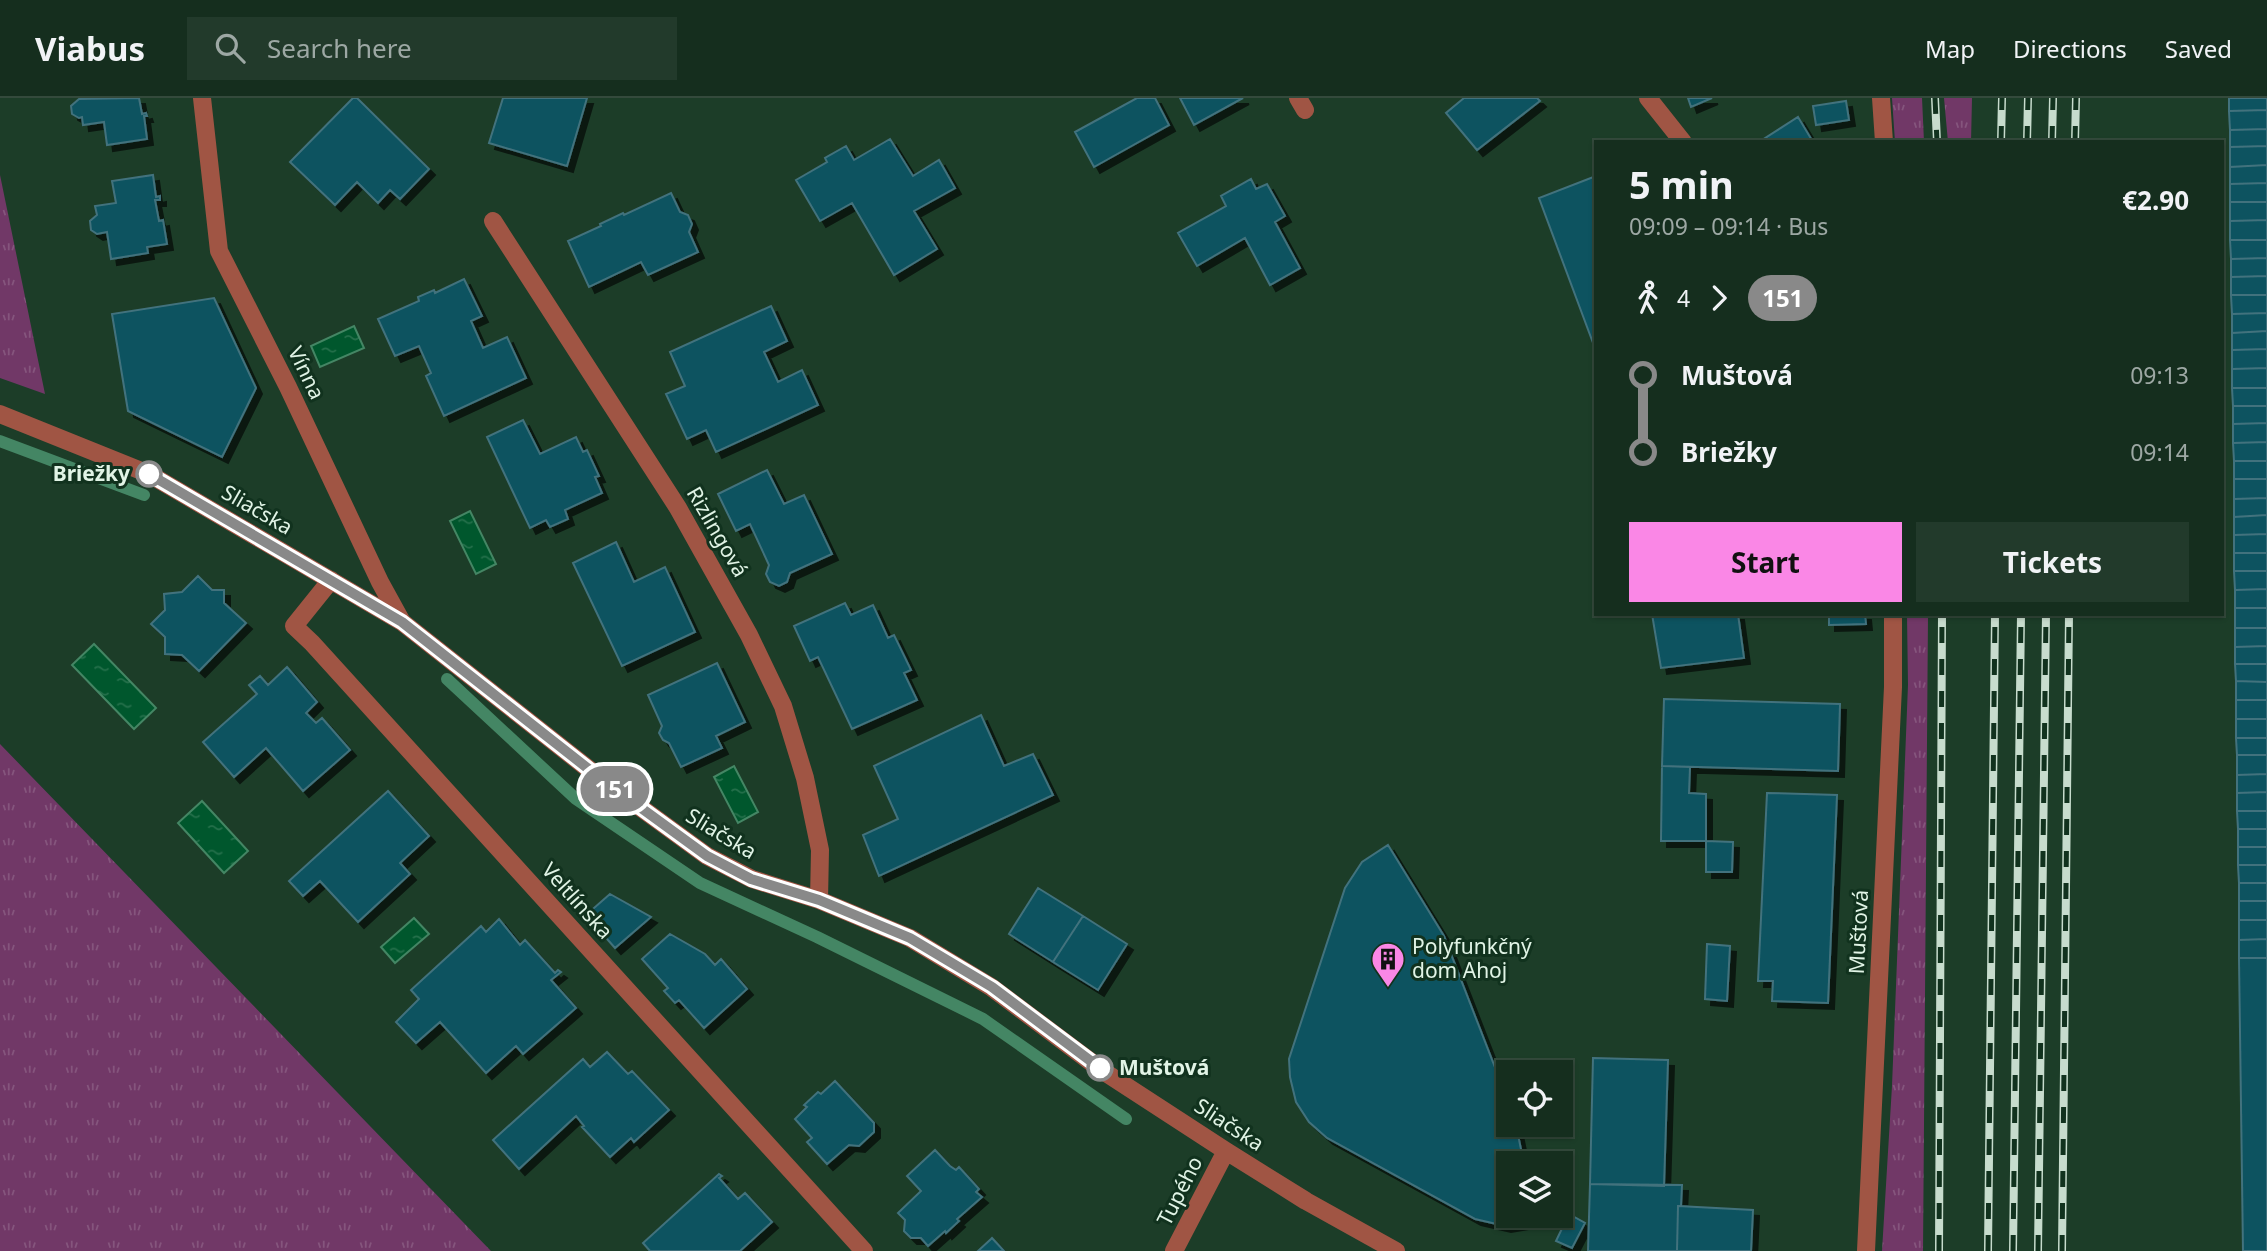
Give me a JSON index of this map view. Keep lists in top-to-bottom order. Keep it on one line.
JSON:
{"streets":{"street":["Vínna","Sliačska","Rizlingová","Veltlínska","Muštová","Tupého"]},"crossings":[["Vínna","Sliačska"],["Sliačska","Rizlingová"],["Sliačska","Veltlínska"],["Sliačska","Tupého"]],"places":{"other":["Briežky","Muštová"],"building":["Polyfunkčný dom Ahoj"]},"lines":["bus line 151"],"page":{"header":"Viabus","search":"Search here","nav":["Map","Directions","Saved"],"on_map":"151","heading":["5 min","09:09 – 09:14 · Bus","€2.90"],"legs":["4","151"],"list":[{"name":"Muštová","value":"09:13"},{"name":"Briežky","value":"09:14"}],"buttons":["Start","Tickets"]}}
